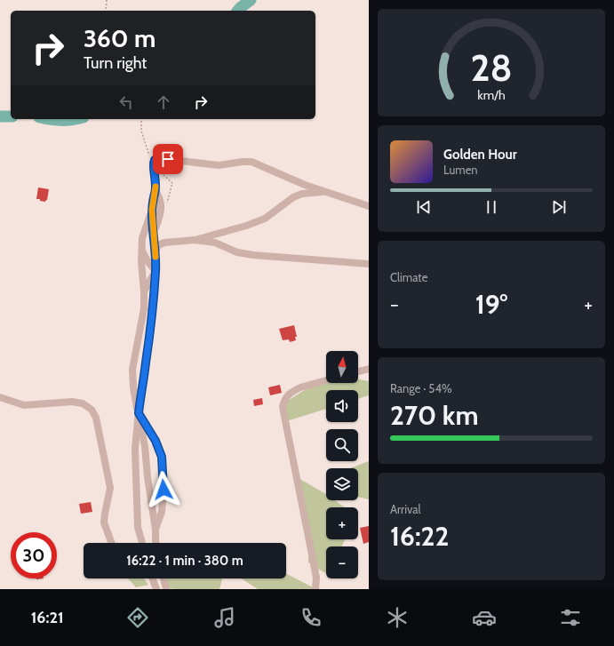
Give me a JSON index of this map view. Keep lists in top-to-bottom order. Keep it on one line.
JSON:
{"north":"top","page":{"turn":["360 m","Turn right"],"song":["Golden Hour","Lumen"],"tile":["Climate",["Range · 54%","270 km"],["Arrival","16:22"]],"heat":["−","19°","+"],"map_buttons":["+","−"],"limit":"30","trip":"16:22 · 1 min · 380 m","tabs":"16:21","gauge":["28","km/h"]}}
